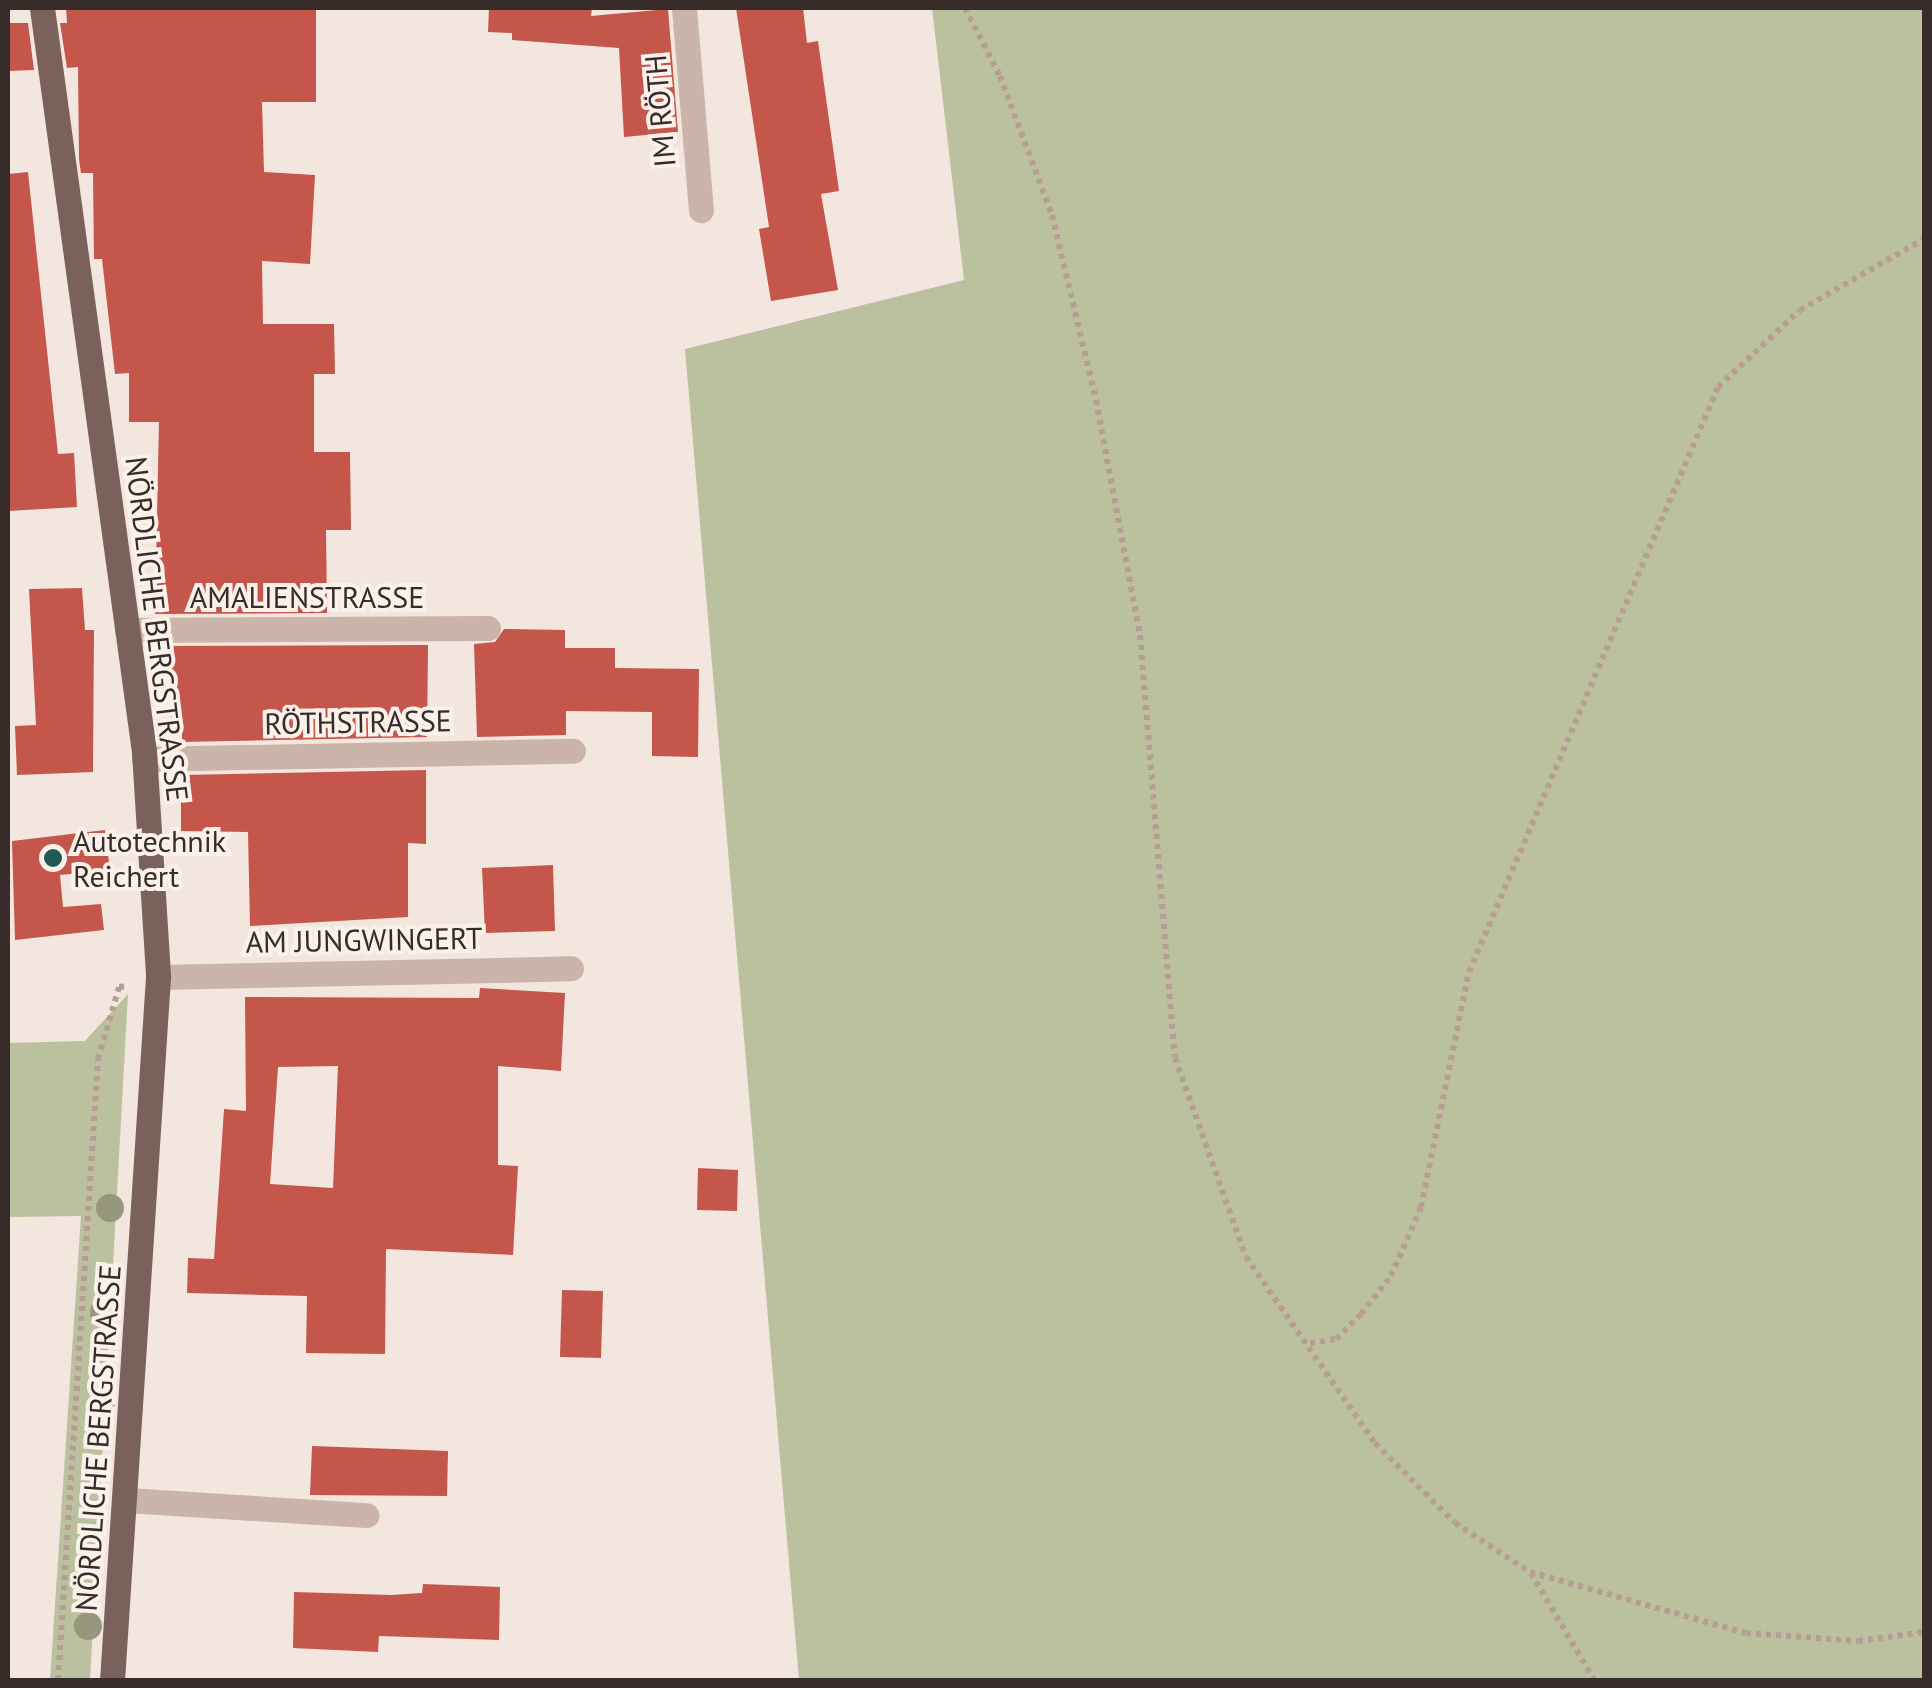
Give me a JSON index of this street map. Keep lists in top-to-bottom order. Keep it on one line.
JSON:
{"streets":{"main road":["NÖRDLICHE BERGSTRASSE"],"street":["IM RÖTH","AMALIENSTRASSE","RÖTHSTRASSE","AM JUNGWINGERT"]},"crossings":[["AMALIENSTRASSE","NÖRDLICHE BERGSTRASSE"],["NÖRDLICHE BERGSTRASSE","RÖTHSTRASSE"],["NÖRDLICHE BERGSTRASSE","AM JUNGWINGERT"]],"places":["Autotechnik Reichert"]}
